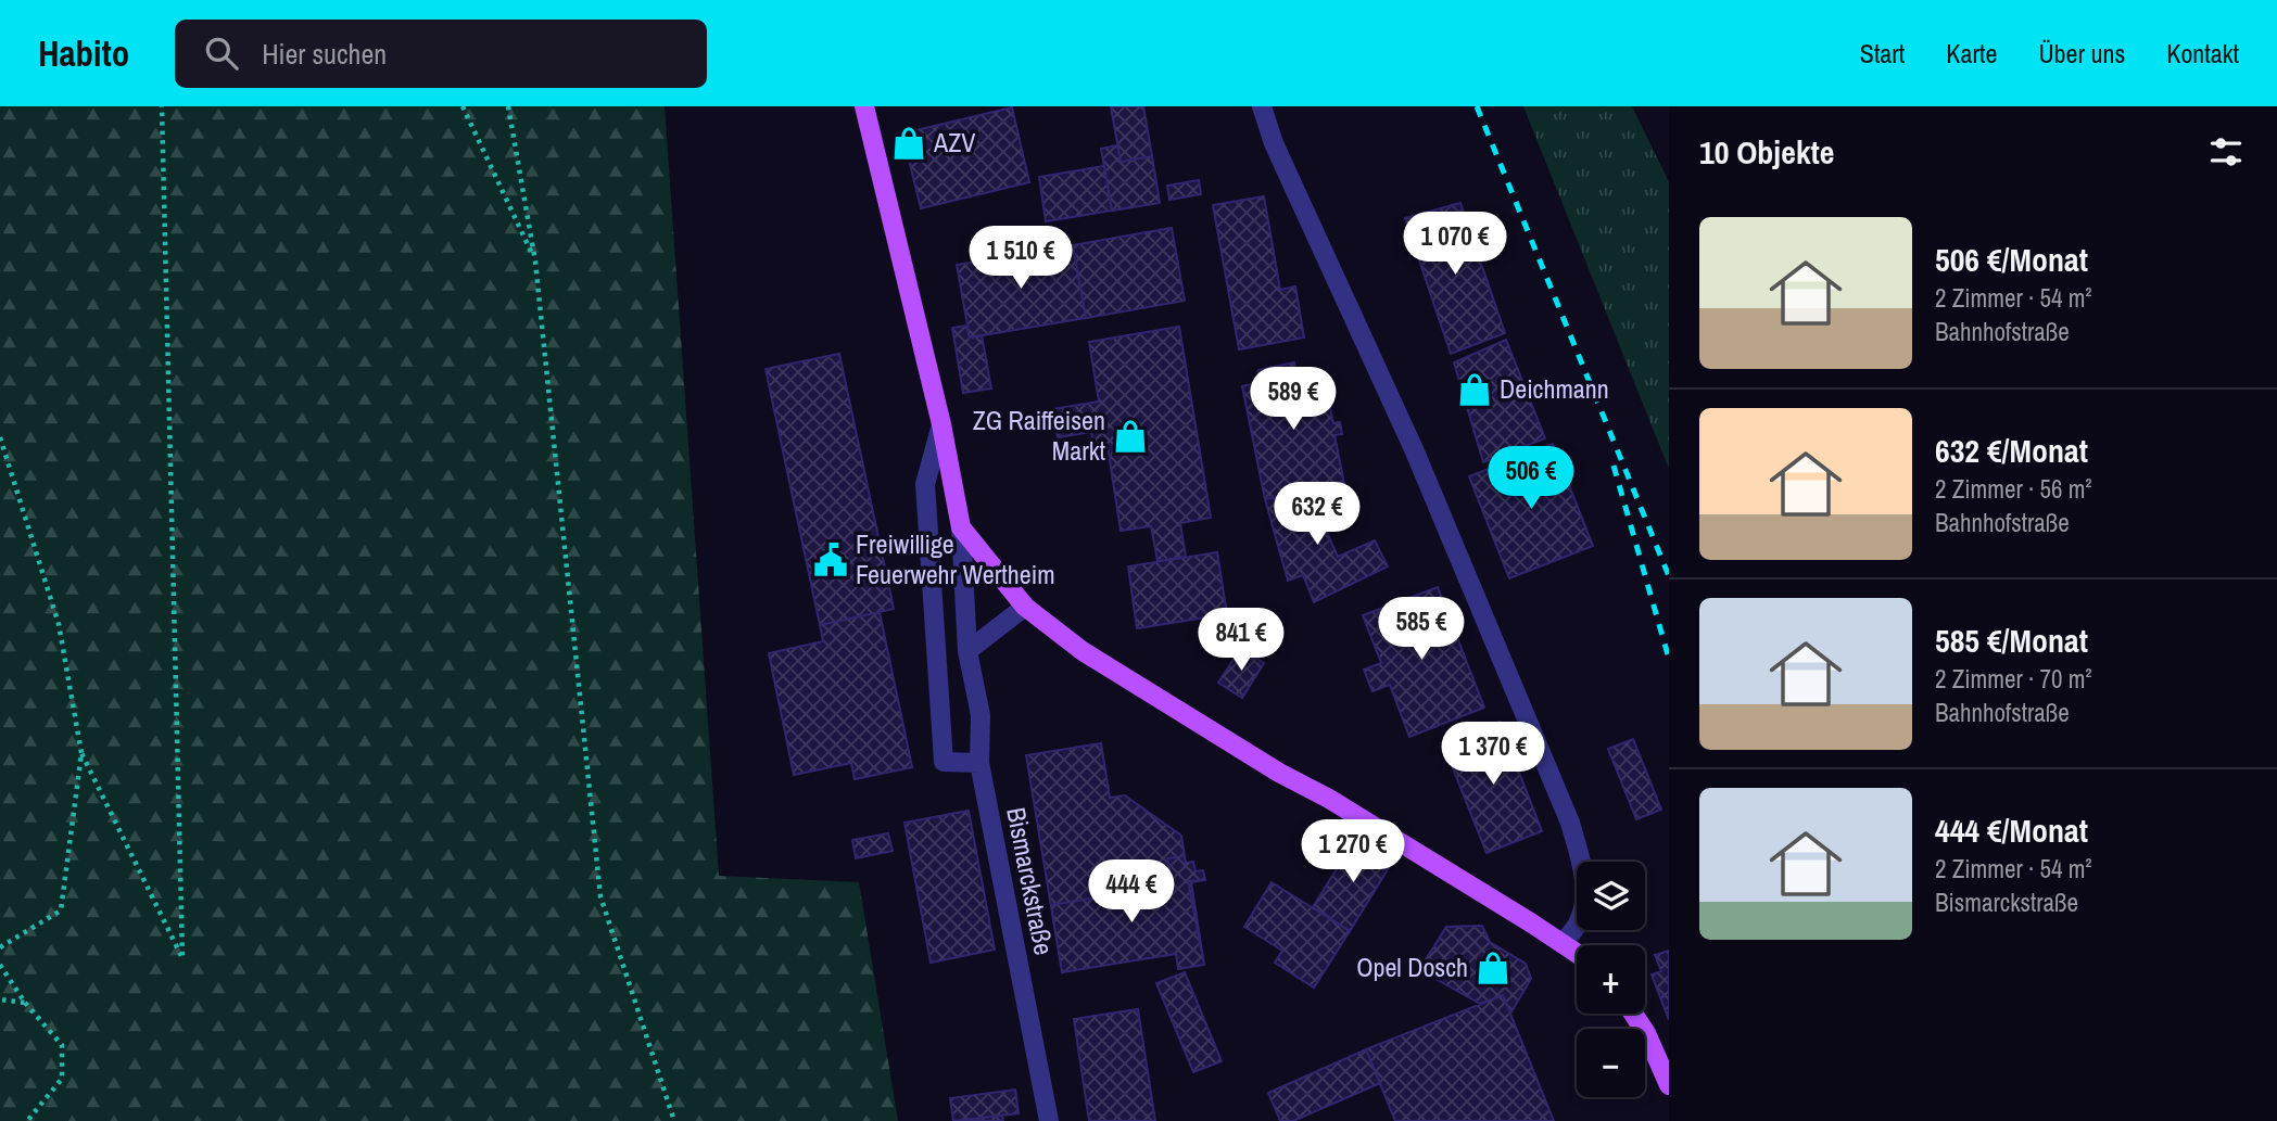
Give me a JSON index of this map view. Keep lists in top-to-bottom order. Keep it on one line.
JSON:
{"streets":{"main road":["Bismarckstraße"]},"places":{"shop":["AZV","Deichmann","ZG Raiffeisen Markt","Opel Dosch"],"public building":["Freiwillige Feuerwehr Wertheim"]},"page":{"header":"Habito","search":"Hier suchen","nav":["Start","Karte","Über uns","Kontakt"],"heading":"10 Objekte","list":[{"name":"506 €/Monat","note":"2 Zimmer · 54 m² · Bahnhofstraße"},{"name":"632 €/Monat","note":"2 Zimmer · 56 m² · Bahnhofstraße"},{"name":"585 €/Monat","note":"2 Zimmer · 70 m² · Bahnhofstraße"},{"name":"444 €/Monat","note":"2 Zimmer · 54 m² · Bismarckstraße"}],"price":["1 070 €","1 510 €","589 €","506 €","632 €","585 €","841 €","1 370 €","1 270 €","444 €"],"map_buttons":["+","−"]}}
